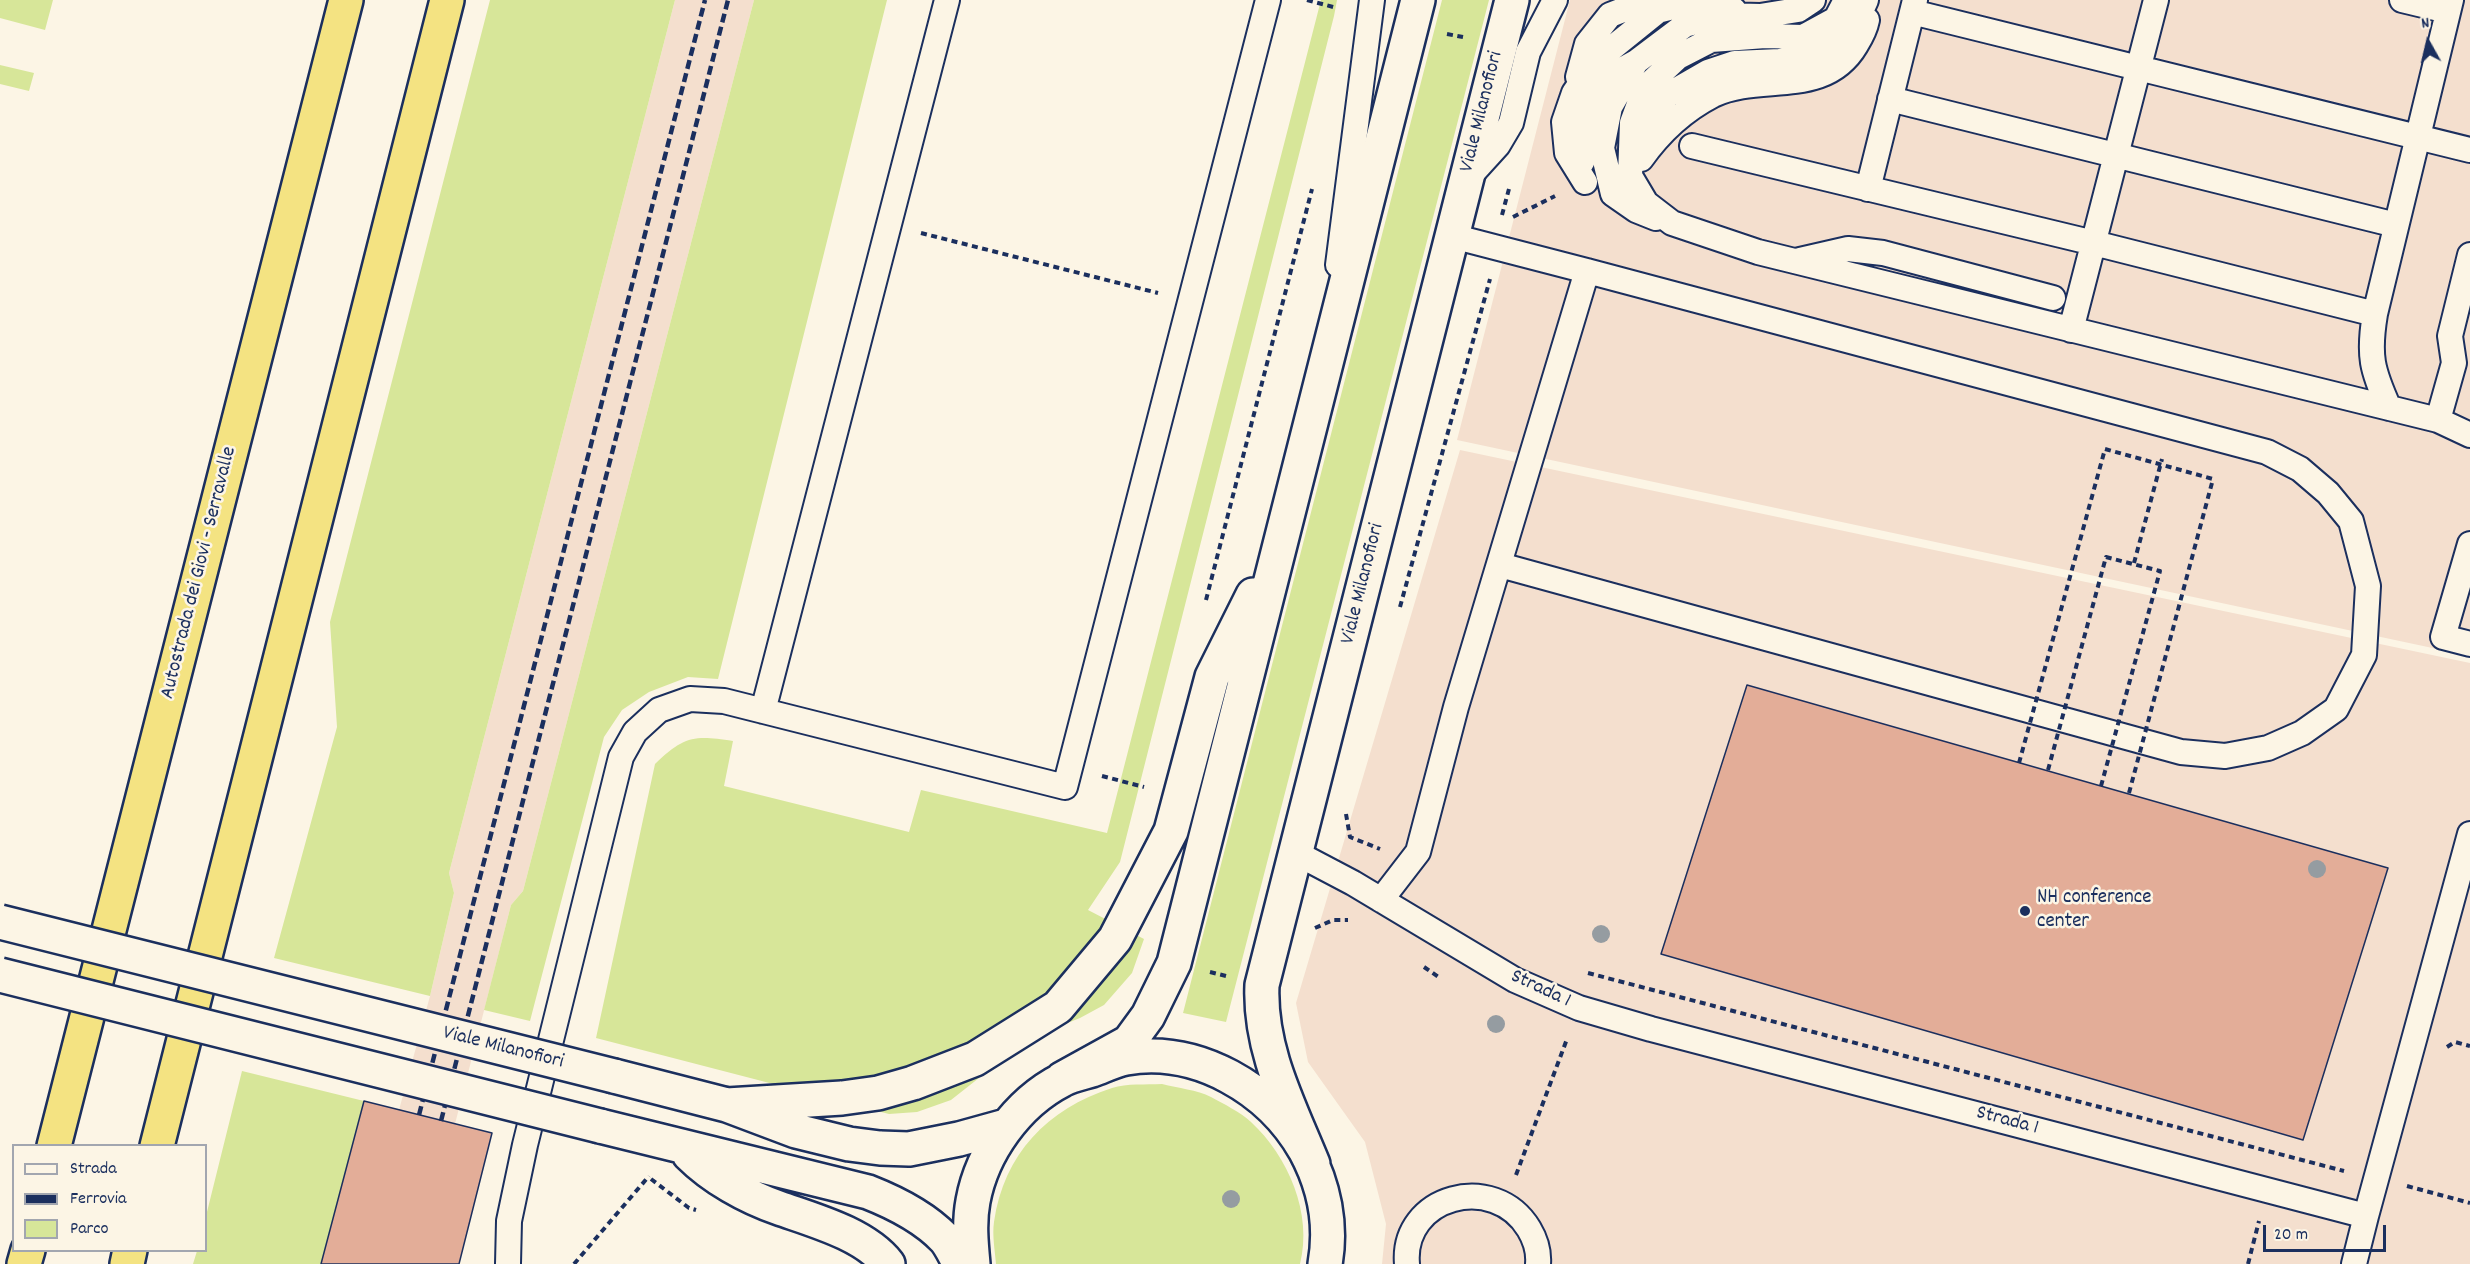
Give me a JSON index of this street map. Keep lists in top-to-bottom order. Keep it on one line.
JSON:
{"streets":{"highway":["Autostrada dei Giovi - Serravalle"],"main road":["Viale Milanofiori"],"lane":["Strada 1"]},"crossings":[["Viale Milanofiori","Strada 1"]],"places":["NH conference center"],"legend":["Strada","Ferrovia","Parco"],"scale_bar":"20 m","north":"top"}
